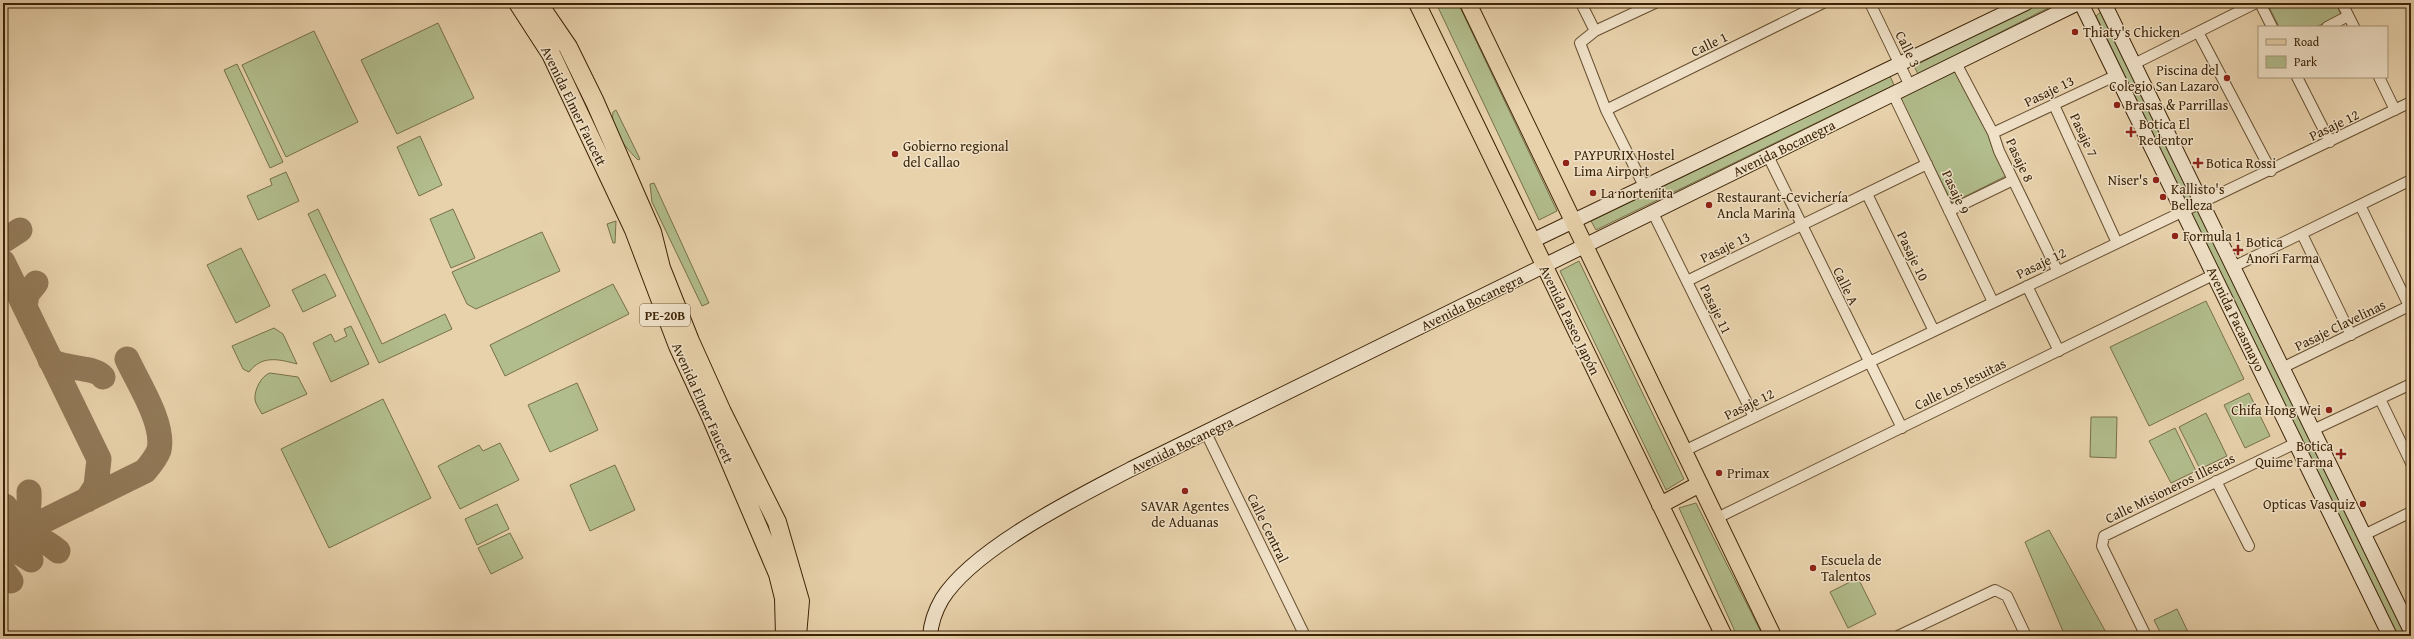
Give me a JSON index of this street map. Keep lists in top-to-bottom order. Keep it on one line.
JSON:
{"streets":{"highway":["Avenida Elmer Faucett","PE-20B"],"main road":["Avenida Bocanegra","Avenida Pacasmayo","Avenida Paseo Japón"],"street":["Calle 1","Calle 3","Pasaje 13","Pasaje 12","Pasaje 7","Pasaje 8","Pasaje 9","Pasaje 10","Calle A","Pasaje 11","Pasaje Clavelinas","Calle Los Jesuitas","Calle Misioneros Illescas","Calle Central"]},"crossings":[["Calle 3","Avenida Bocanegra"],["Pasaje 13","Pasaje 7"],["Pasaje 13","Pasaje 8"],["Pasaje 13","Pasaje 9"],["Pasaje 13","Pasaje 10"],["Pasaje 13","Calle A"],["Pasaje 13","Pasaje 11"],["Pasaje 13","Avenida Pacasmayo"],["Pasaje 12","Pasaje 7"],["Pasaje 12","Pasaje 8"],["Pasaje 12","Pasaje 9"],["Pasaje 12","Pasaje 10"],["Pasaje 12","Calle A"],["Pasaje 12","Pasaje 11"],["Pasaje 12","Avenida Pacasmayo"],["Avenida Bocanegra","Pasaje 8"],["Avenida Bocanegra","Pasaje 9"],["Avenida Bocanegra","Calle A"],["Avenida Bocanegra","Pasaje 11"],["Avenida Bocanegra","Avenida Paseo Japón"],["Avenida Bocanegra","Calle Central"],["Calle A","Calle Los Jesuitas"],["Avenida Pacasmayo","Pasaje Clavelinas"],["Avenida Pacasmayo","Calle Los Jesuitas"],["Avenida Pacasmayo","Calle Misioneros Illescas"]],"places":{"other":["Thiaty's Chicken","Piscina del Colegio San Lazaro","Brasas & Parrillas","Gobierno regional del Callao","PAYPURIX Hostel Lima Airport","Niser's","La nortenita","Kallisto's Belleza","Restaurant-Cevichería Ancla Marina","Formula 1","Chifa Hong Wei","Primax","SAVAR Agentes de Aduanas","Opticas Vasquiz","Escuela de Talentos"],"health":["Botica El Redentor","Botica Rossi","Botica Anori Farma","Botica Quime Farma"]},"legend":["Road","Park"]}
